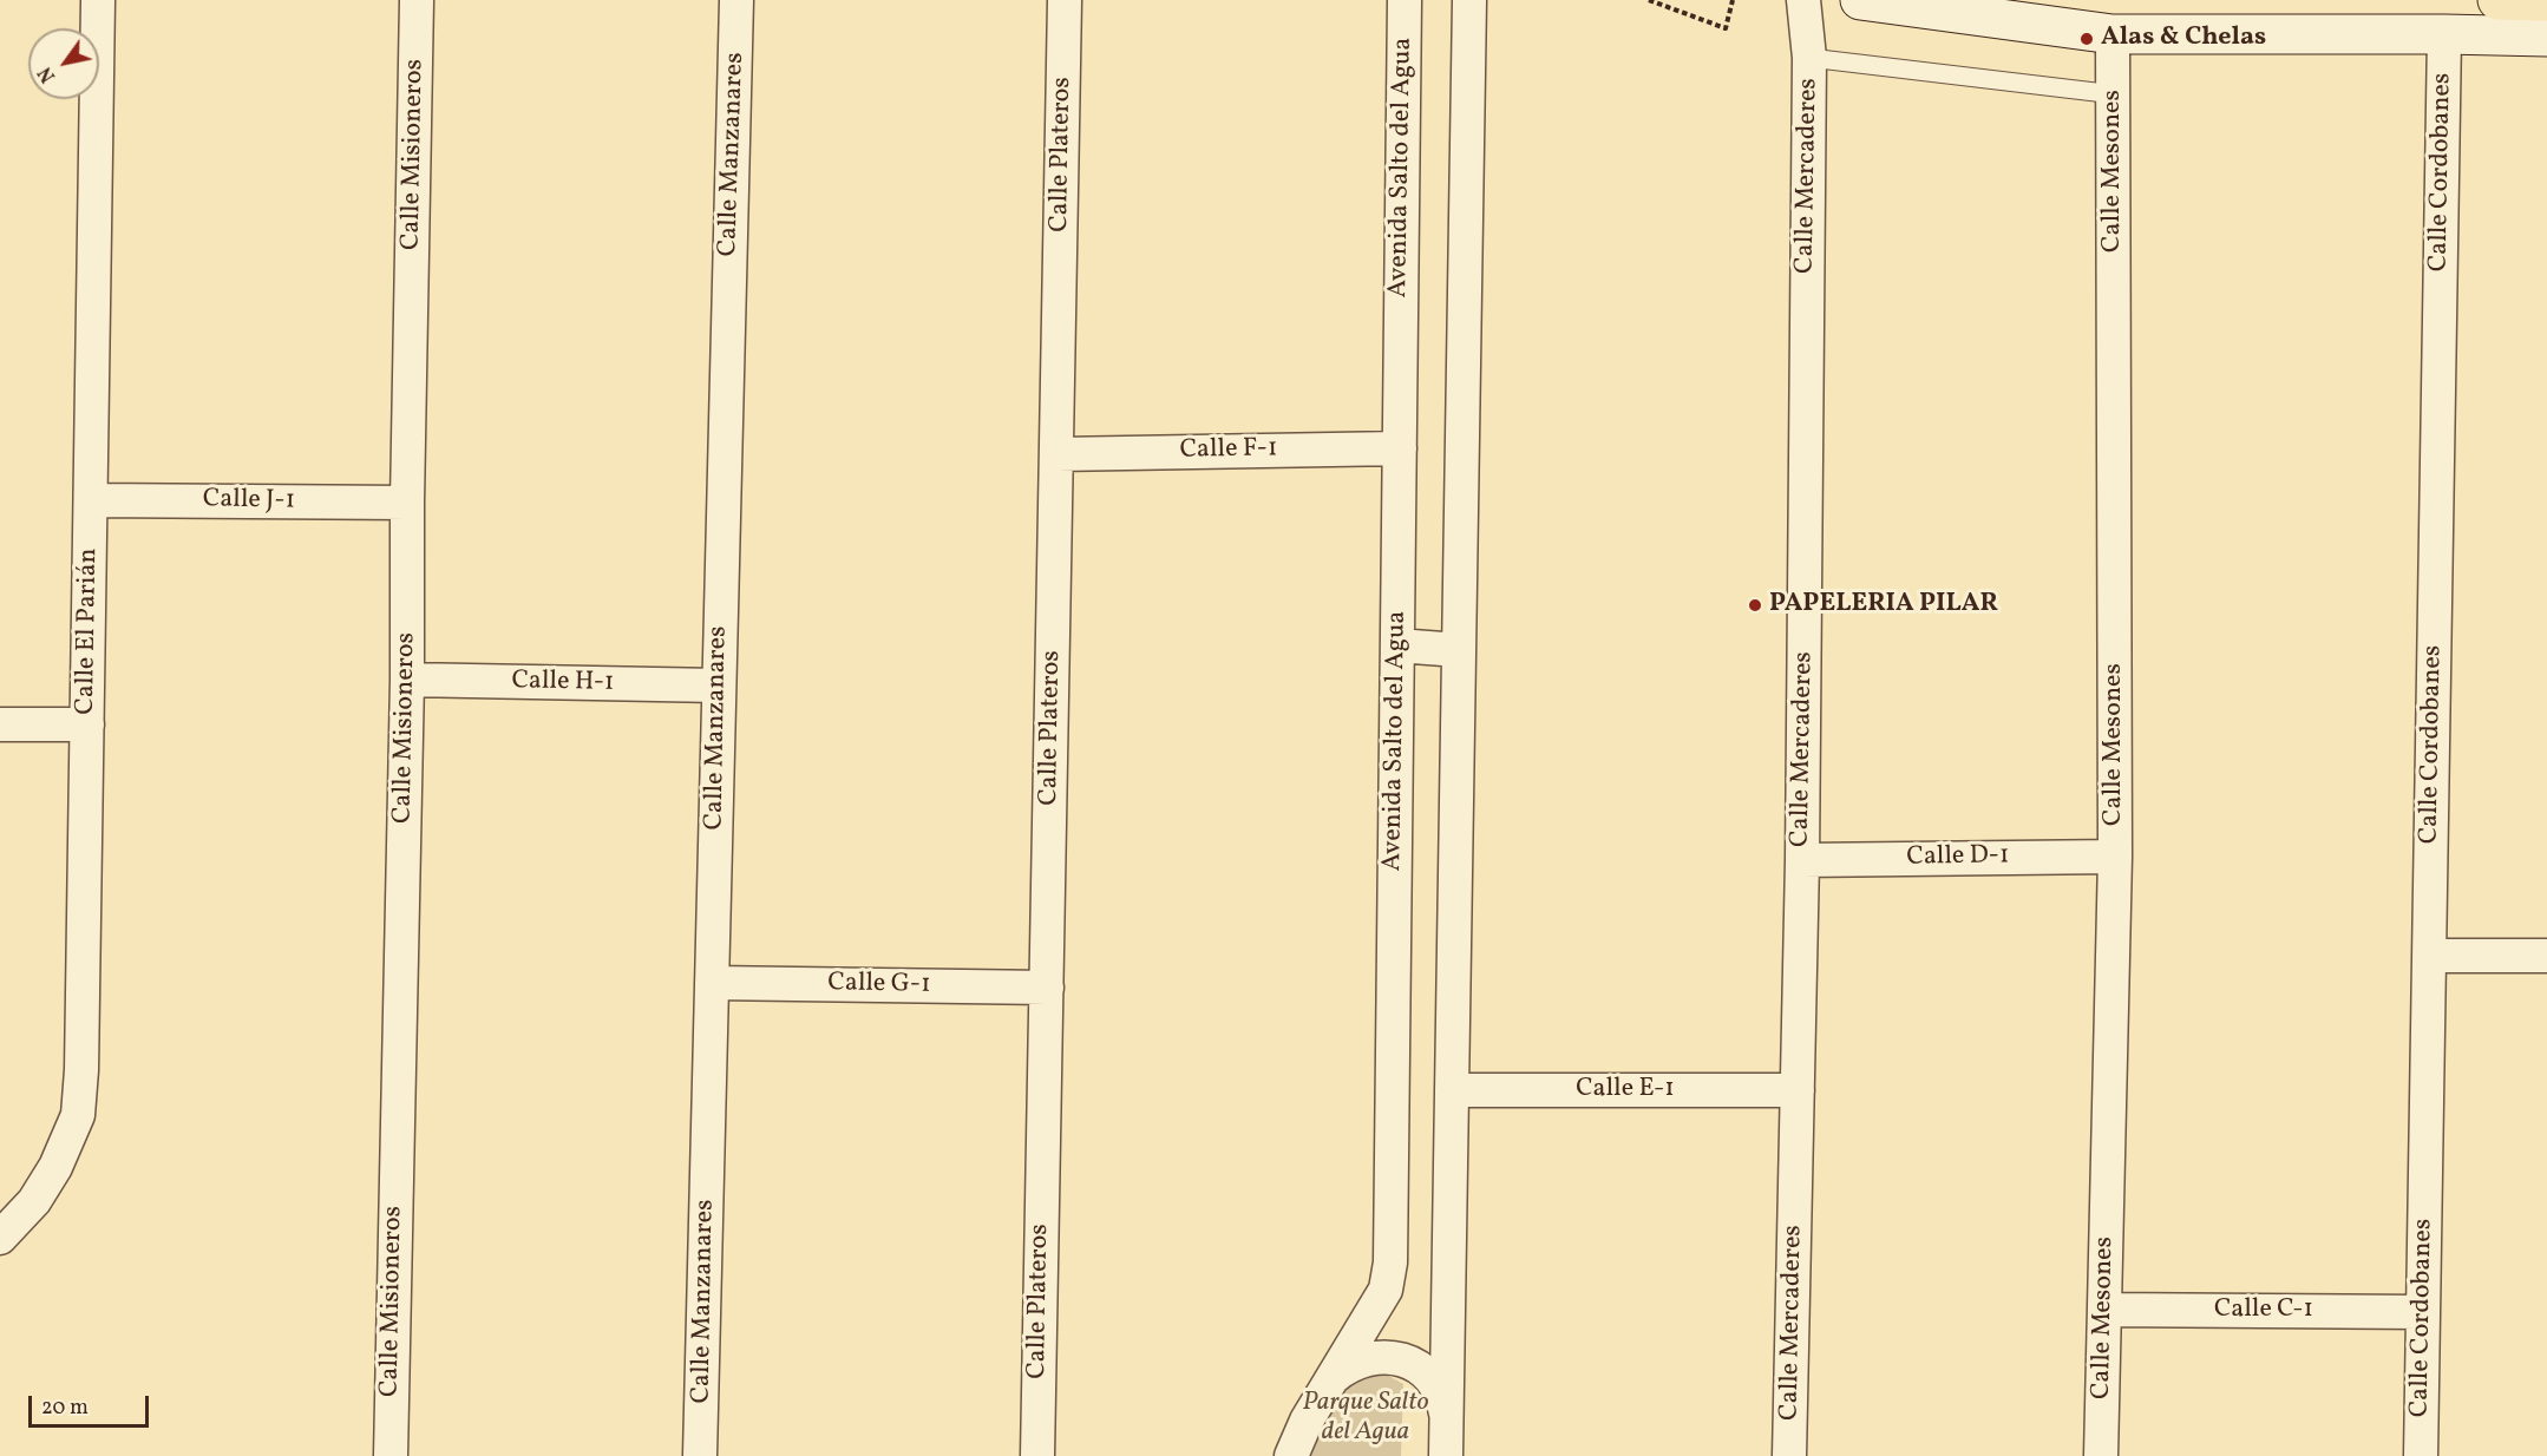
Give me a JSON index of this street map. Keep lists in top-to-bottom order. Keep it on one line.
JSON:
{"streets":{"street":["Calle Misioneros","Calle Manzanares","Calle Plateros","Avenida Salto del Agua","Calle Mesones","Calle Cordobanes","Calle Mercaderes","Calle F-1","Calle J-1","Calle El Parián","Calle H-1","Calle D-1","Calle G-1","Calle E-1","Calle C-1"]},"crossings":[["Calle Misioneros","Calle J-1"],["Calle Misioneros","Calle H-1"],["Calle Manzanares","Calle H-1"],["Calle Manzanares","Calle G-1"],["Calle Plateros","Calle F-1"],["Calle Plateros","Calle G-1"],["Avenida Salto del Agua","Calle F-1"],["Calle Mesones","Calle D-1"],["Calle Mesones","Calle C-1"],["Calle Cordobanes","Calle C-1"],["Calle Mercaderes","Calle D-1"],["Calle Mercaderes","Calle E-1"],["Calle J-1","Calle El Parián"]],"parks":["Parque Salto del Agua"],"places":["Alas & Chelas","PAPELERIA PILAR"],"scale_bar":"20 m","north":"bottom left"}
